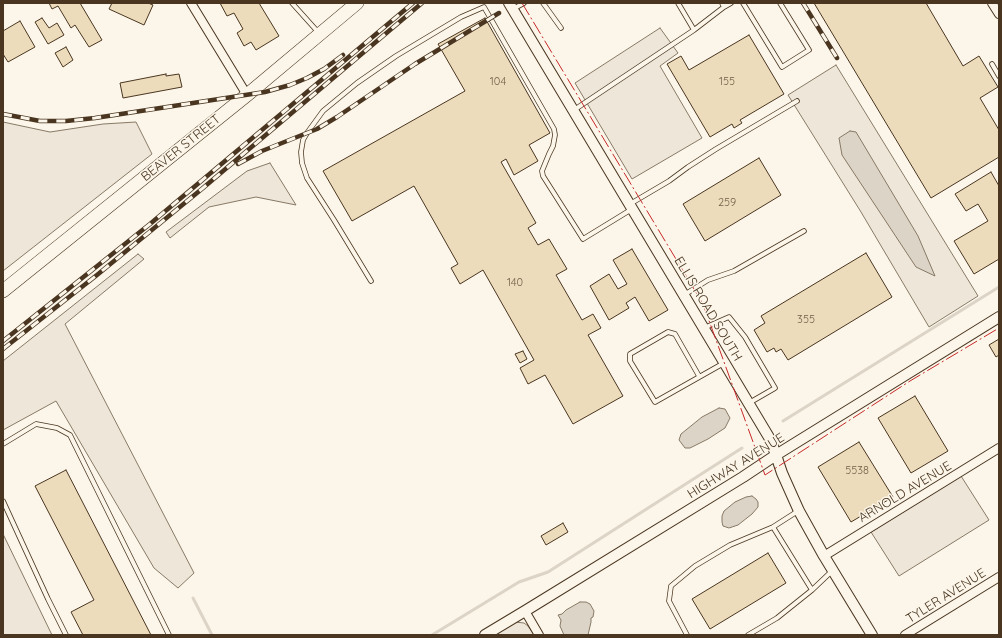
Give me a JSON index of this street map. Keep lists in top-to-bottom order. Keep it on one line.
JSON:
{"streets":{"main road":["BEAVER STREET"],"street":["ELLIS ROAD SOUTH","HIGHWAY AVENUE","ARNOLD AVENUE","TYLER AVENUE"]},"crossings":[["ELLIS ROAD SOUTH","HIGHWAY AVENUE"],["ELLIS ROAD SOUTH","ARNOLD AVENUE"]],"house_numbers":["104","155","259","140","355","5538"]}
